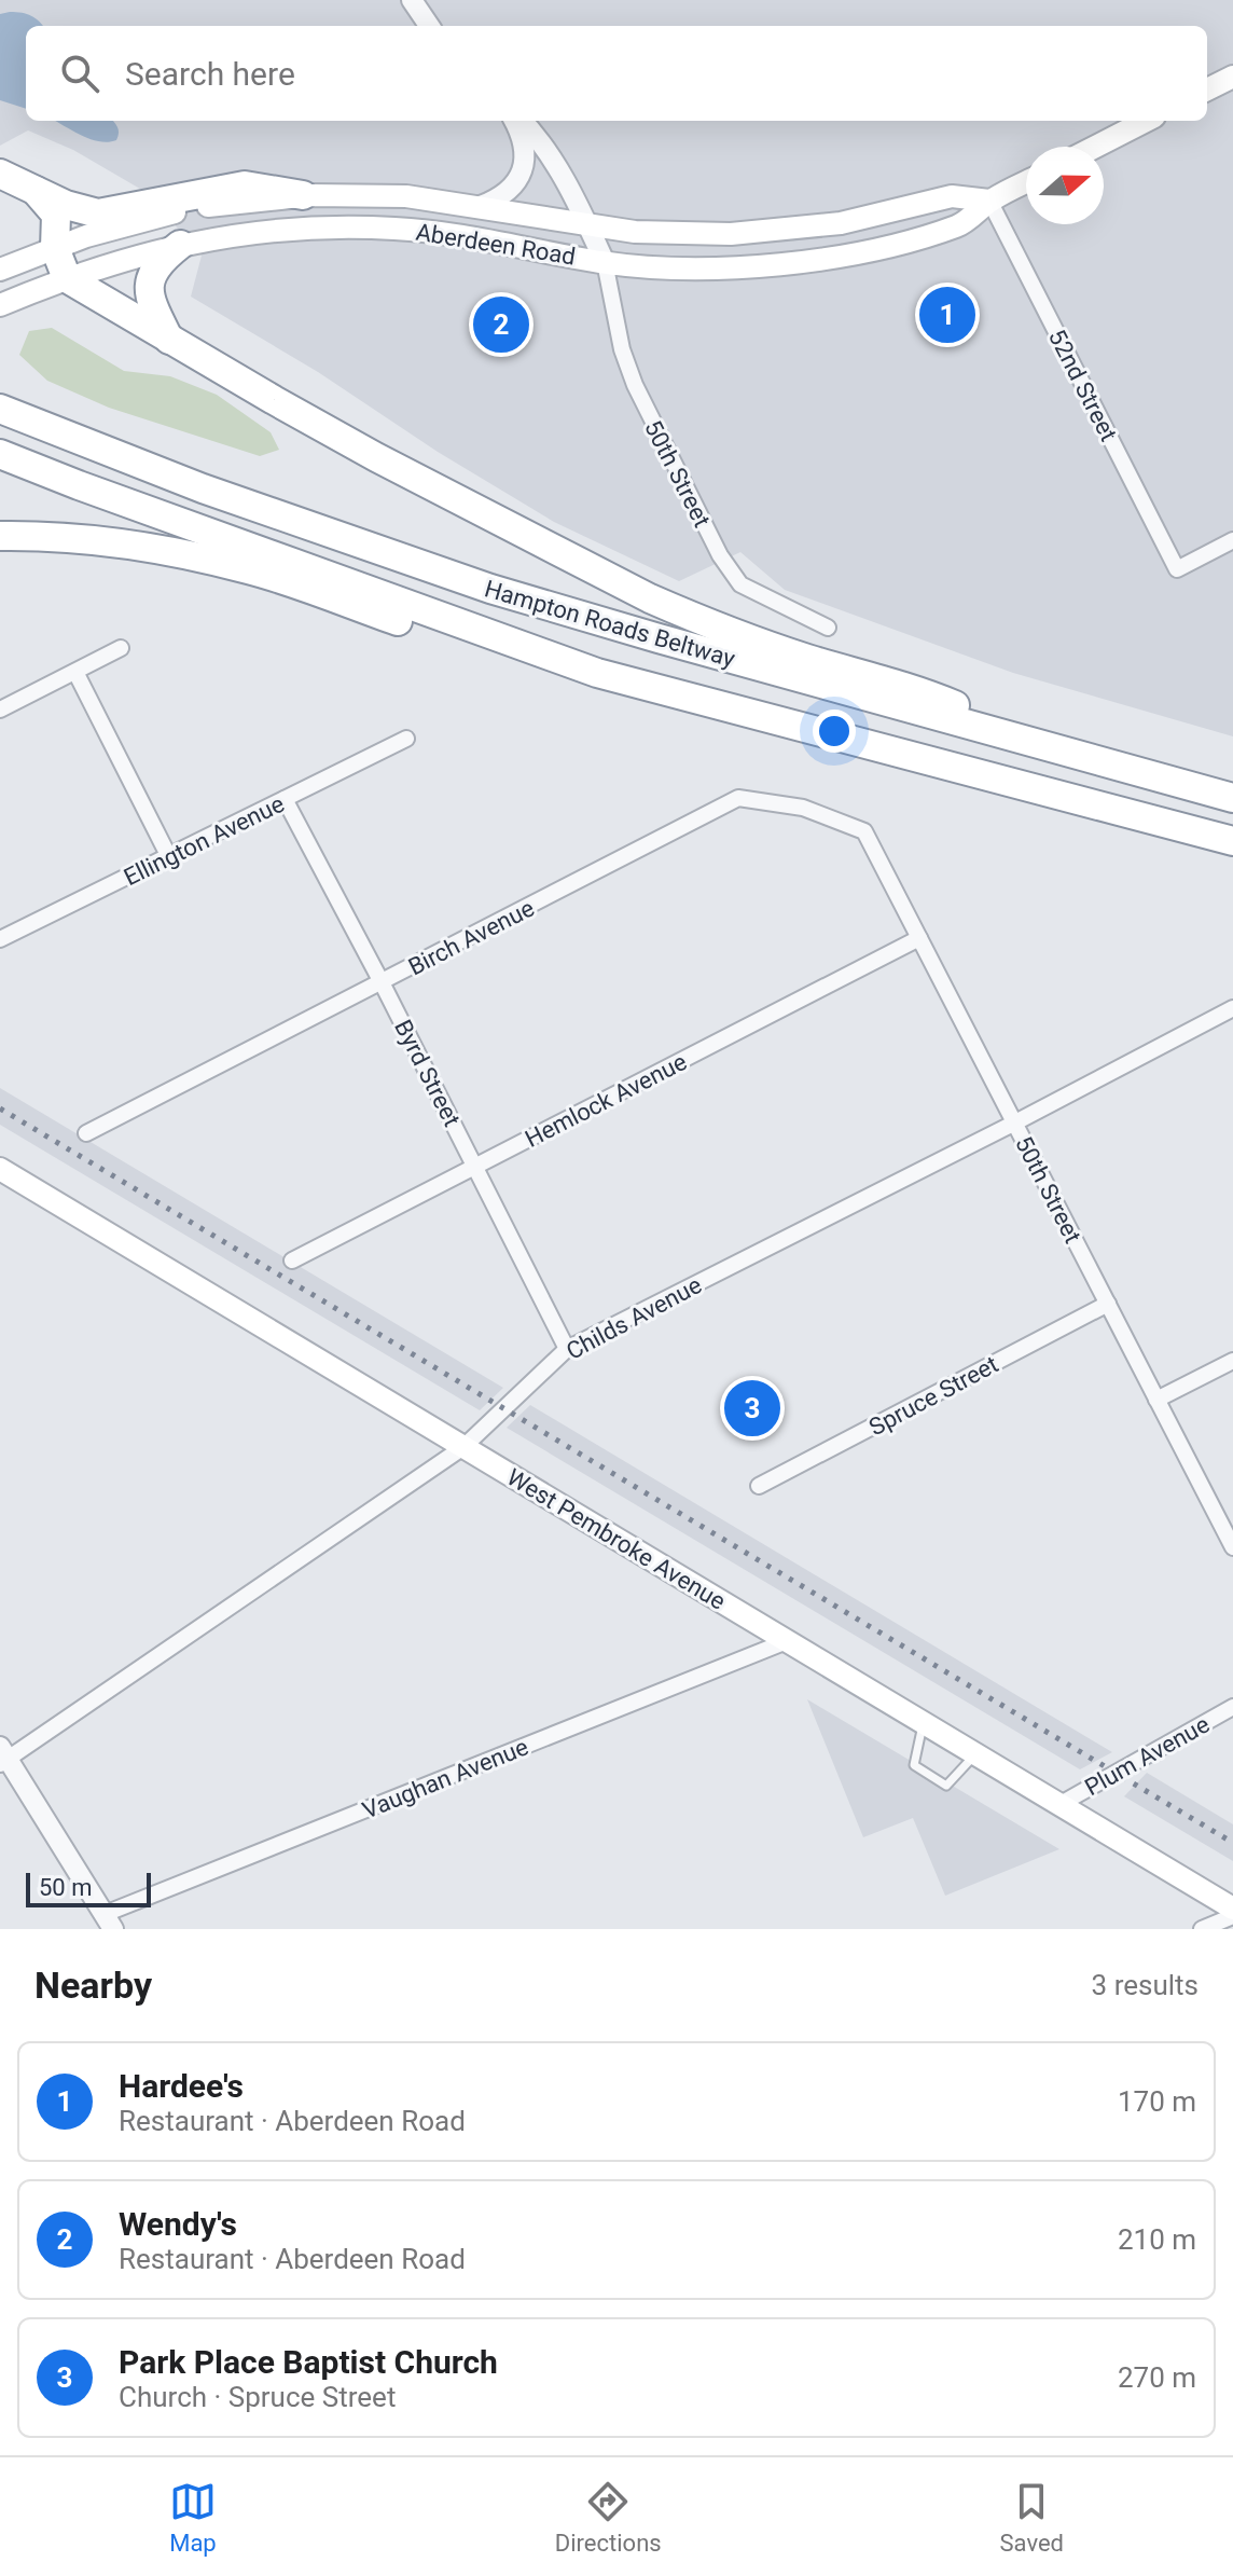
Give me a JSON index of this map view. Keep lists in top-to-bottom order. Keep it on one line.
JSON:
{"streets":{"highway":["Hampton Roads Beltway"],"main road":["Aberdeen Road","West Pembroke Avenue"],"street":["52nd Street","50th Street","Ellington Avenue","Birch Avenue","Byrd Street","Hemlock Avenue","Childs Avenue","Spruce Street","Plum Avenue","Vaughan Avenue"]},"crossings":[["Aberdeen Road","52nd Street"],["Aberdeen Road","50th Street"],["50th Street","Birch Avenue"],["50th Street","Hemlock Avenue"],["50th Street","Childs Avenue"],["50th Street","Spruce Street"],["Ellington Avenue","Byrd Street"],["Birch Avenue","Byrd Street"],["Byrd Street","Hemlock Avenue"],["Byrd Street","Childs Avenue"],["Childs Avenue","West Pembroke Avenue"],["West Pembroke Avenue","Plum Avenue"],["West Pembroke Avenue","Vaughan Avenue"]],"scale_bar":"50 m","north":"right","page":{"search":"Search here","pins":["1","2","3"],"scale":"50 m","heading":["Nearby","3 results"],"list":[{"mark":"1","name":"Hardee's","note":"Restaurant · Aberdeen Road","value":"170 m"},{"mark":"2","name":"Wendy's","note":"Restaurant · Aberdeen Road","value":"210 m"},{"mark":"3","name":"Park Place Baptist Church","note":"Church · Spruce Street","value":"270 m"}],"nav":["Map","Directions","Saved"]}}
